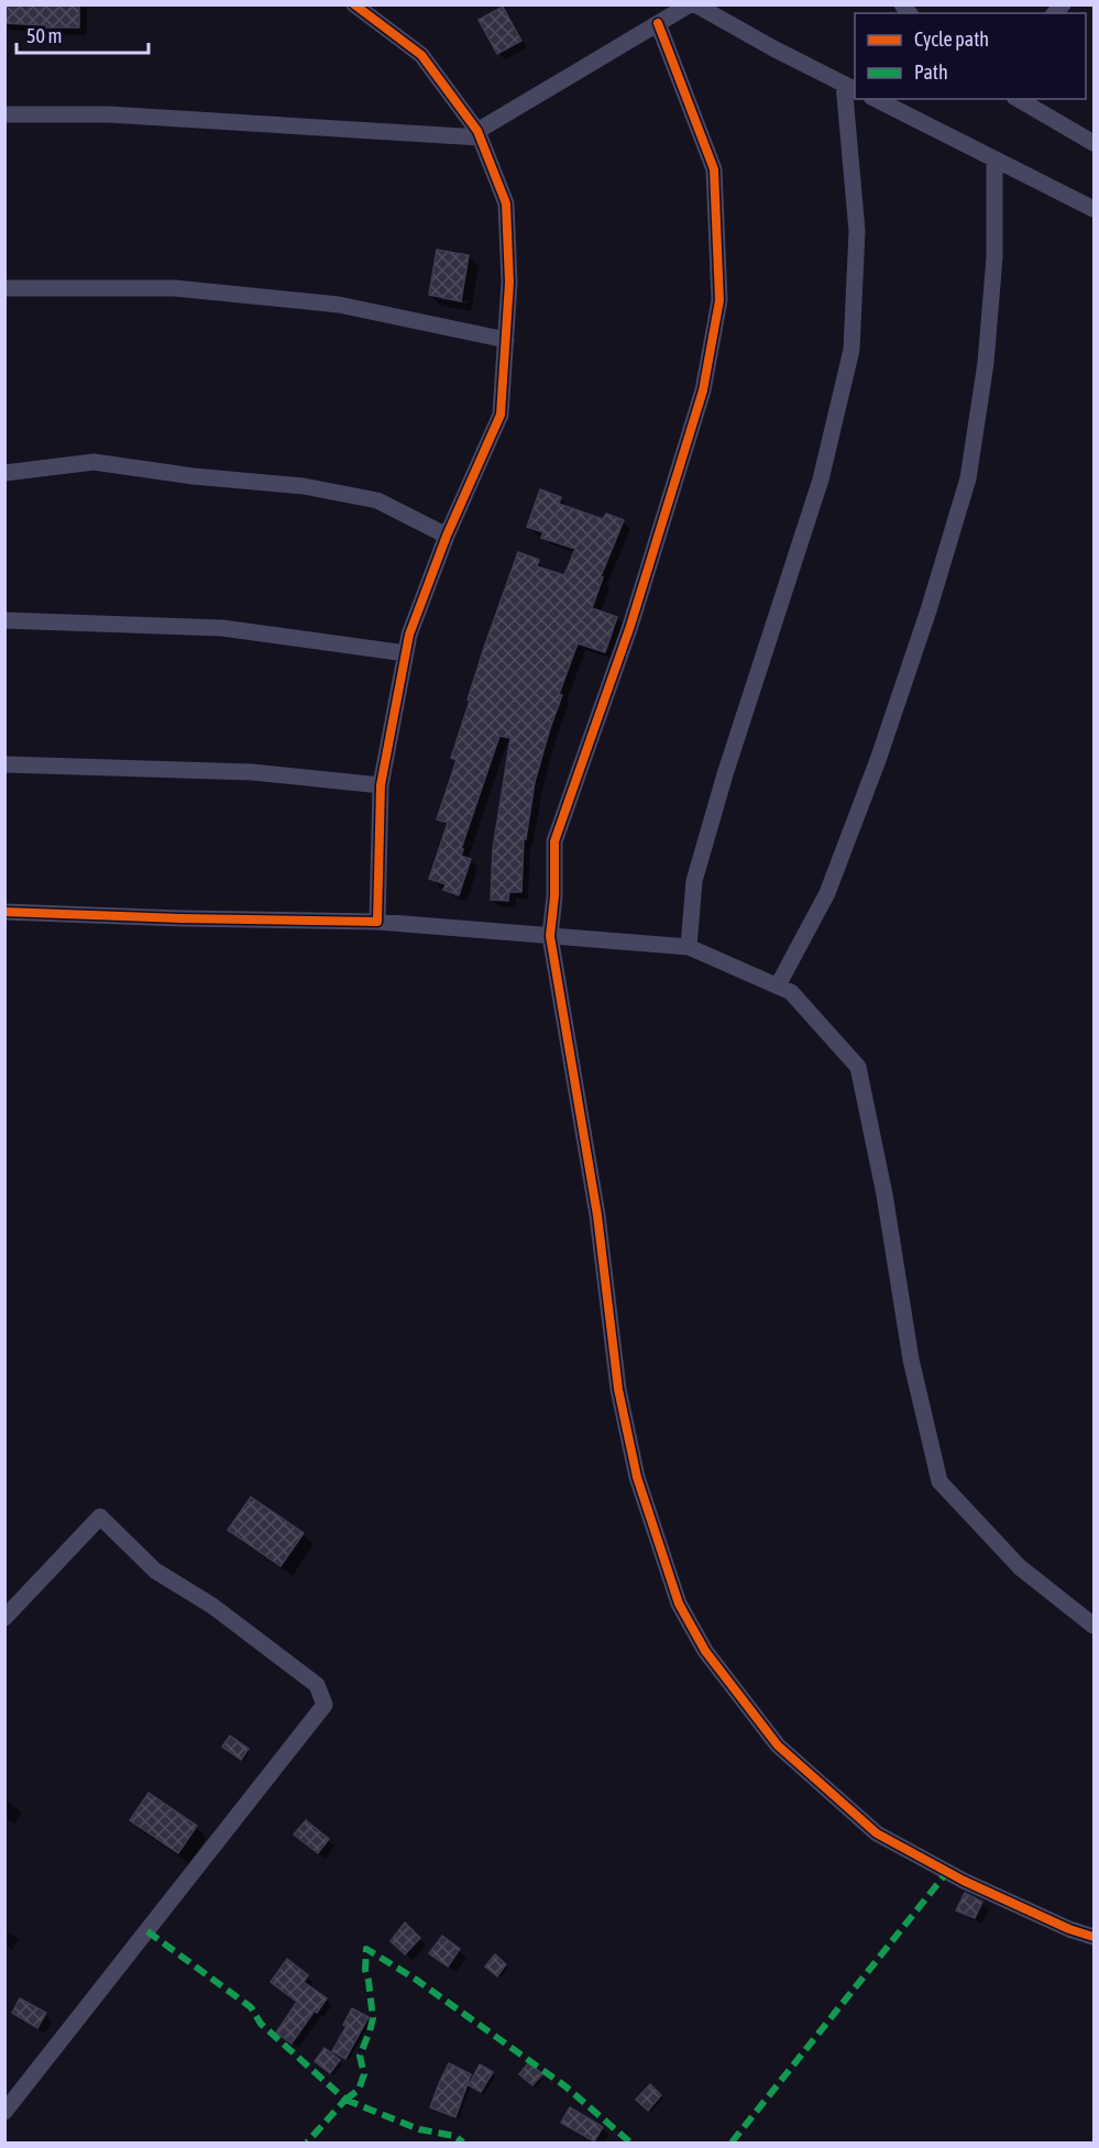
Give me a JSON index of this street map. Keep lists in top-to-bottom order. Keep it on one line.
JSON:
{"legend":["Cycle path","Path"],"scale_bar":"50 m"}
